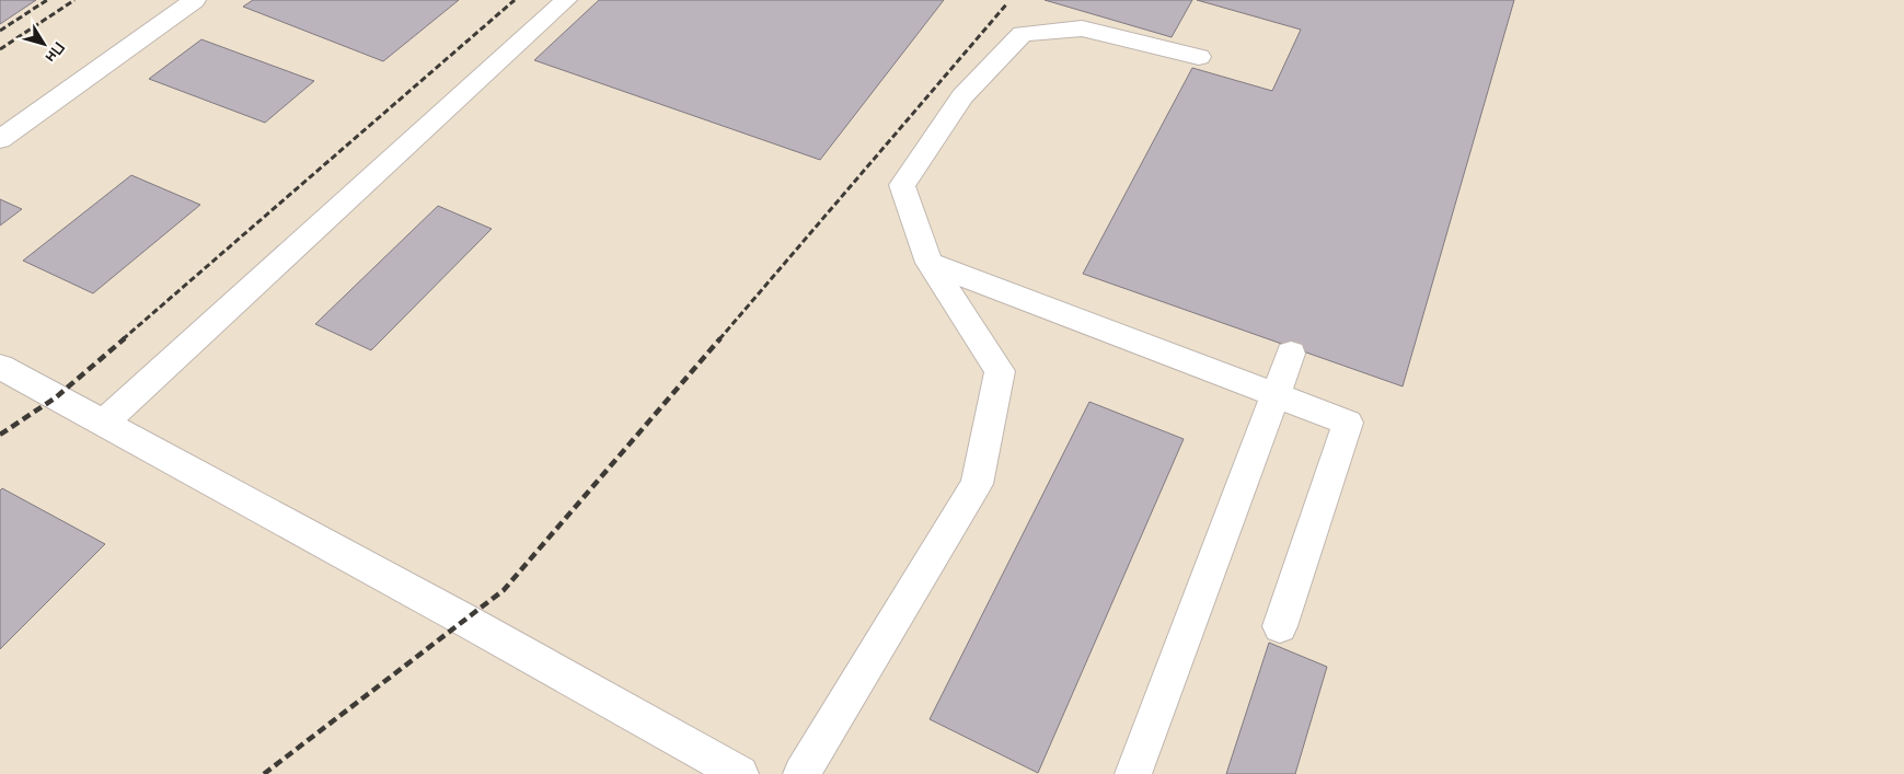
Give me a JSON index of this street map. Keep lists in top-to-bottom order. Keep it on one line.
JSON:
{"north":"bottom right"}
